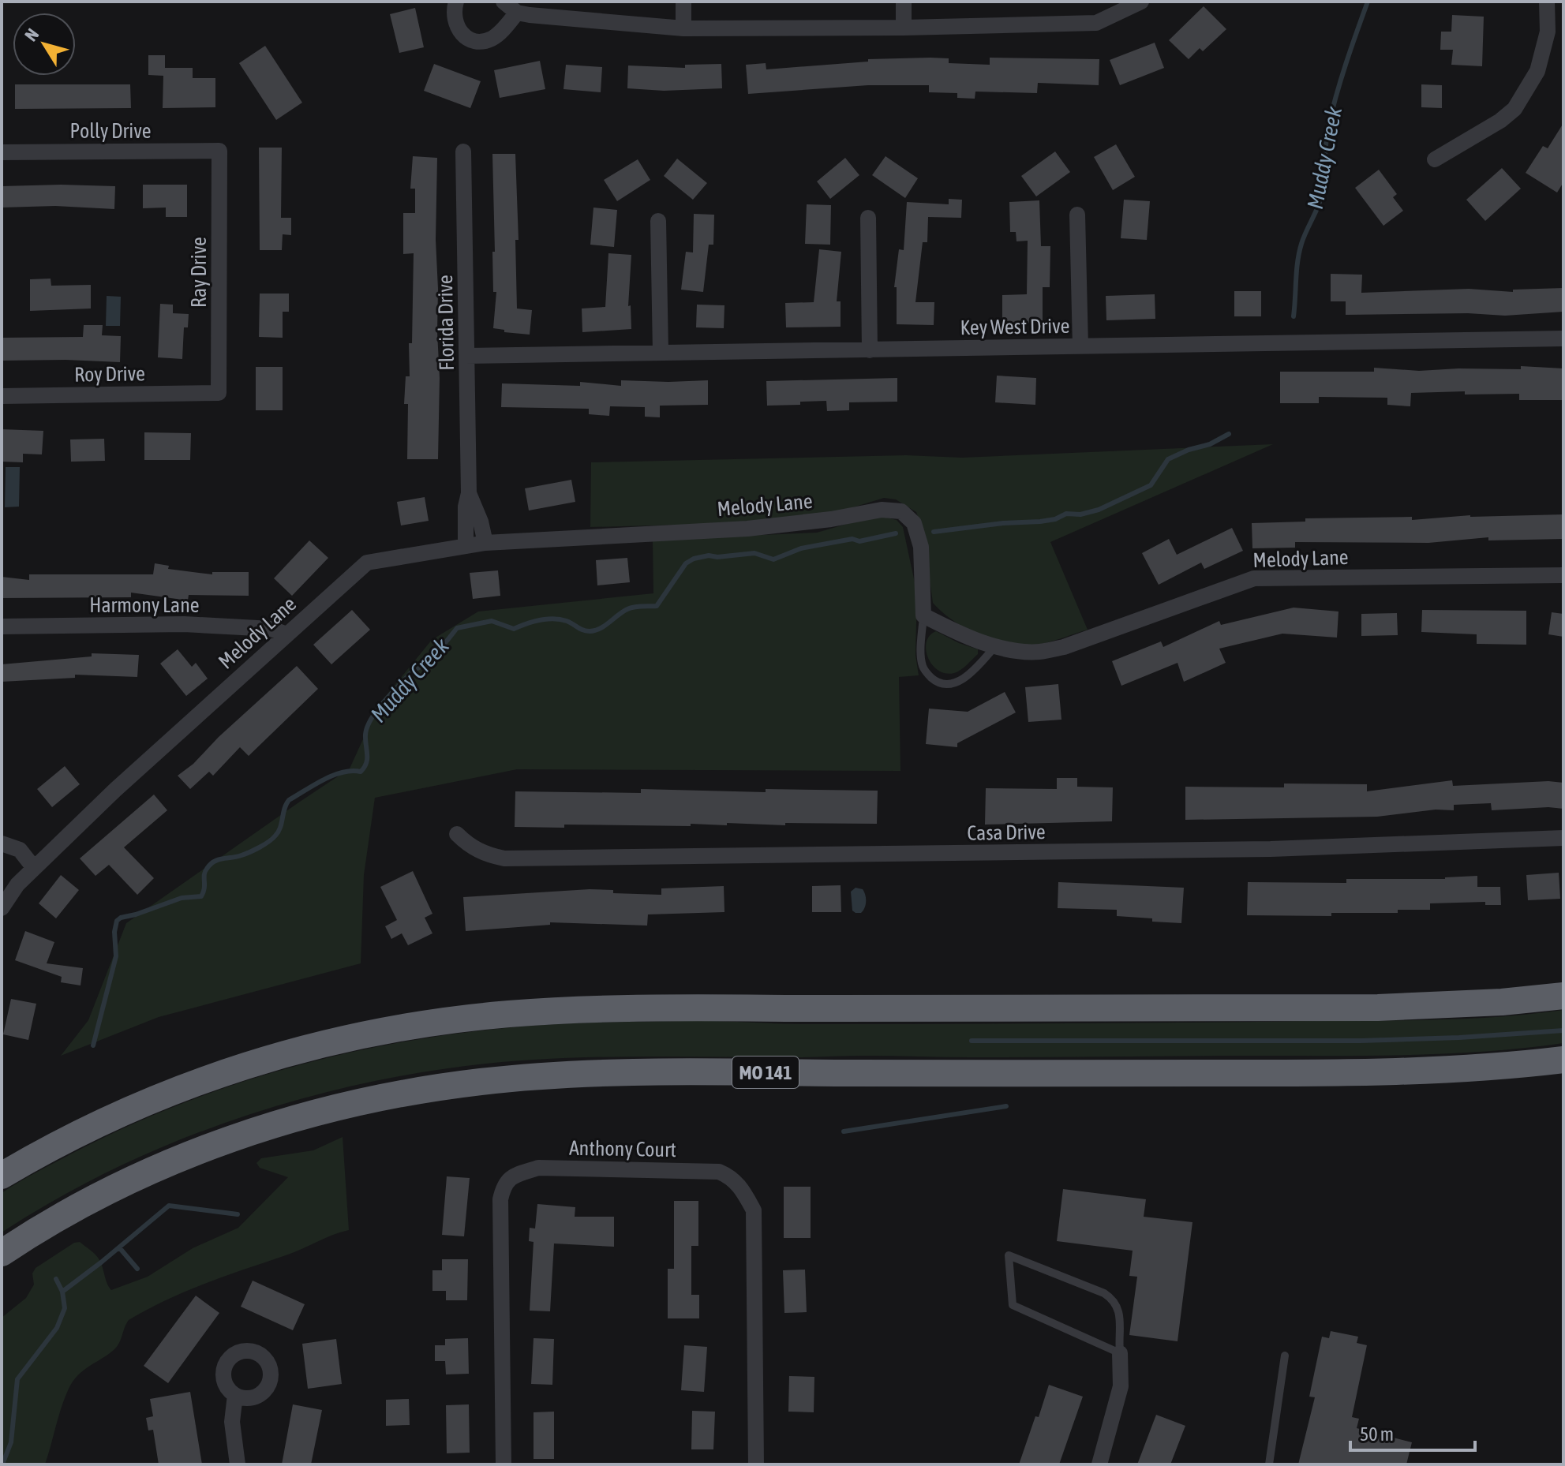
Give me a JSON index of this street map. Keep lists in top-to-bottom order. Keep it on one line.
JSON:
{"streets":{"highway":["MO 141"],"street":["Polly Drive","Ray Drive","Florida Drive","Key West Drive","Roy Drive","Melody Lane","Harmony Lane","Casa Drive","Anthony Court"]},"crossings":[["Polly Drive","Ray Drive"],["Ray Drive","Roy Drive"],["Florida Drive","Key West Drive"],["Florida Drive","Melody Lane"],["Melody Lane","Harmony Lane"]],"water":["Muddy Creek"],"scale_bar":"50 m","north":"top left"}
